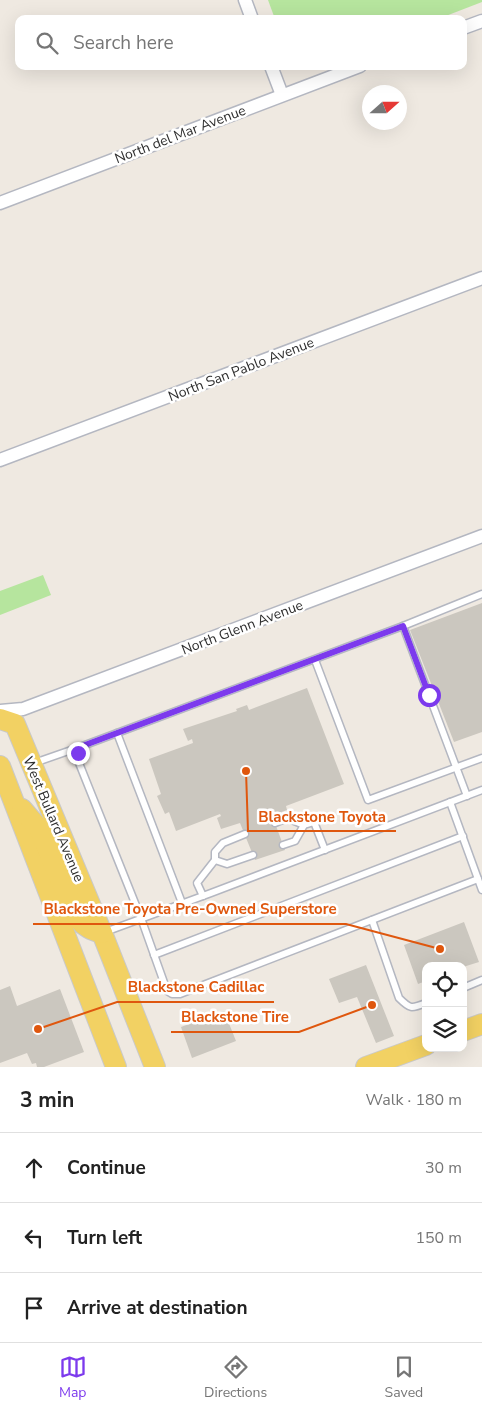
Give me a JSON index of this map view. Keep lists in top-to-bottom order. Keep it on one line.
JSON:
{"streets":{"main road":["West Bullard Avenue"],"street":["North del Mar Avenue","North San Pablo Avenue","North Glenn Avenue"]},"places":["Blackstone Toyota","Blackstone Toyota Pre-Owned Superstore","Blackstone Tire","Blackstone Cadillac"],"north":"right","page":{"search":"Search here","heading":["3 min","Walk · 180 m"],"list":[["Continue","30 m"],["Turn left","150 m"],"Arrive at destination"],"nav":["Map","Directions","Saved"]}}
